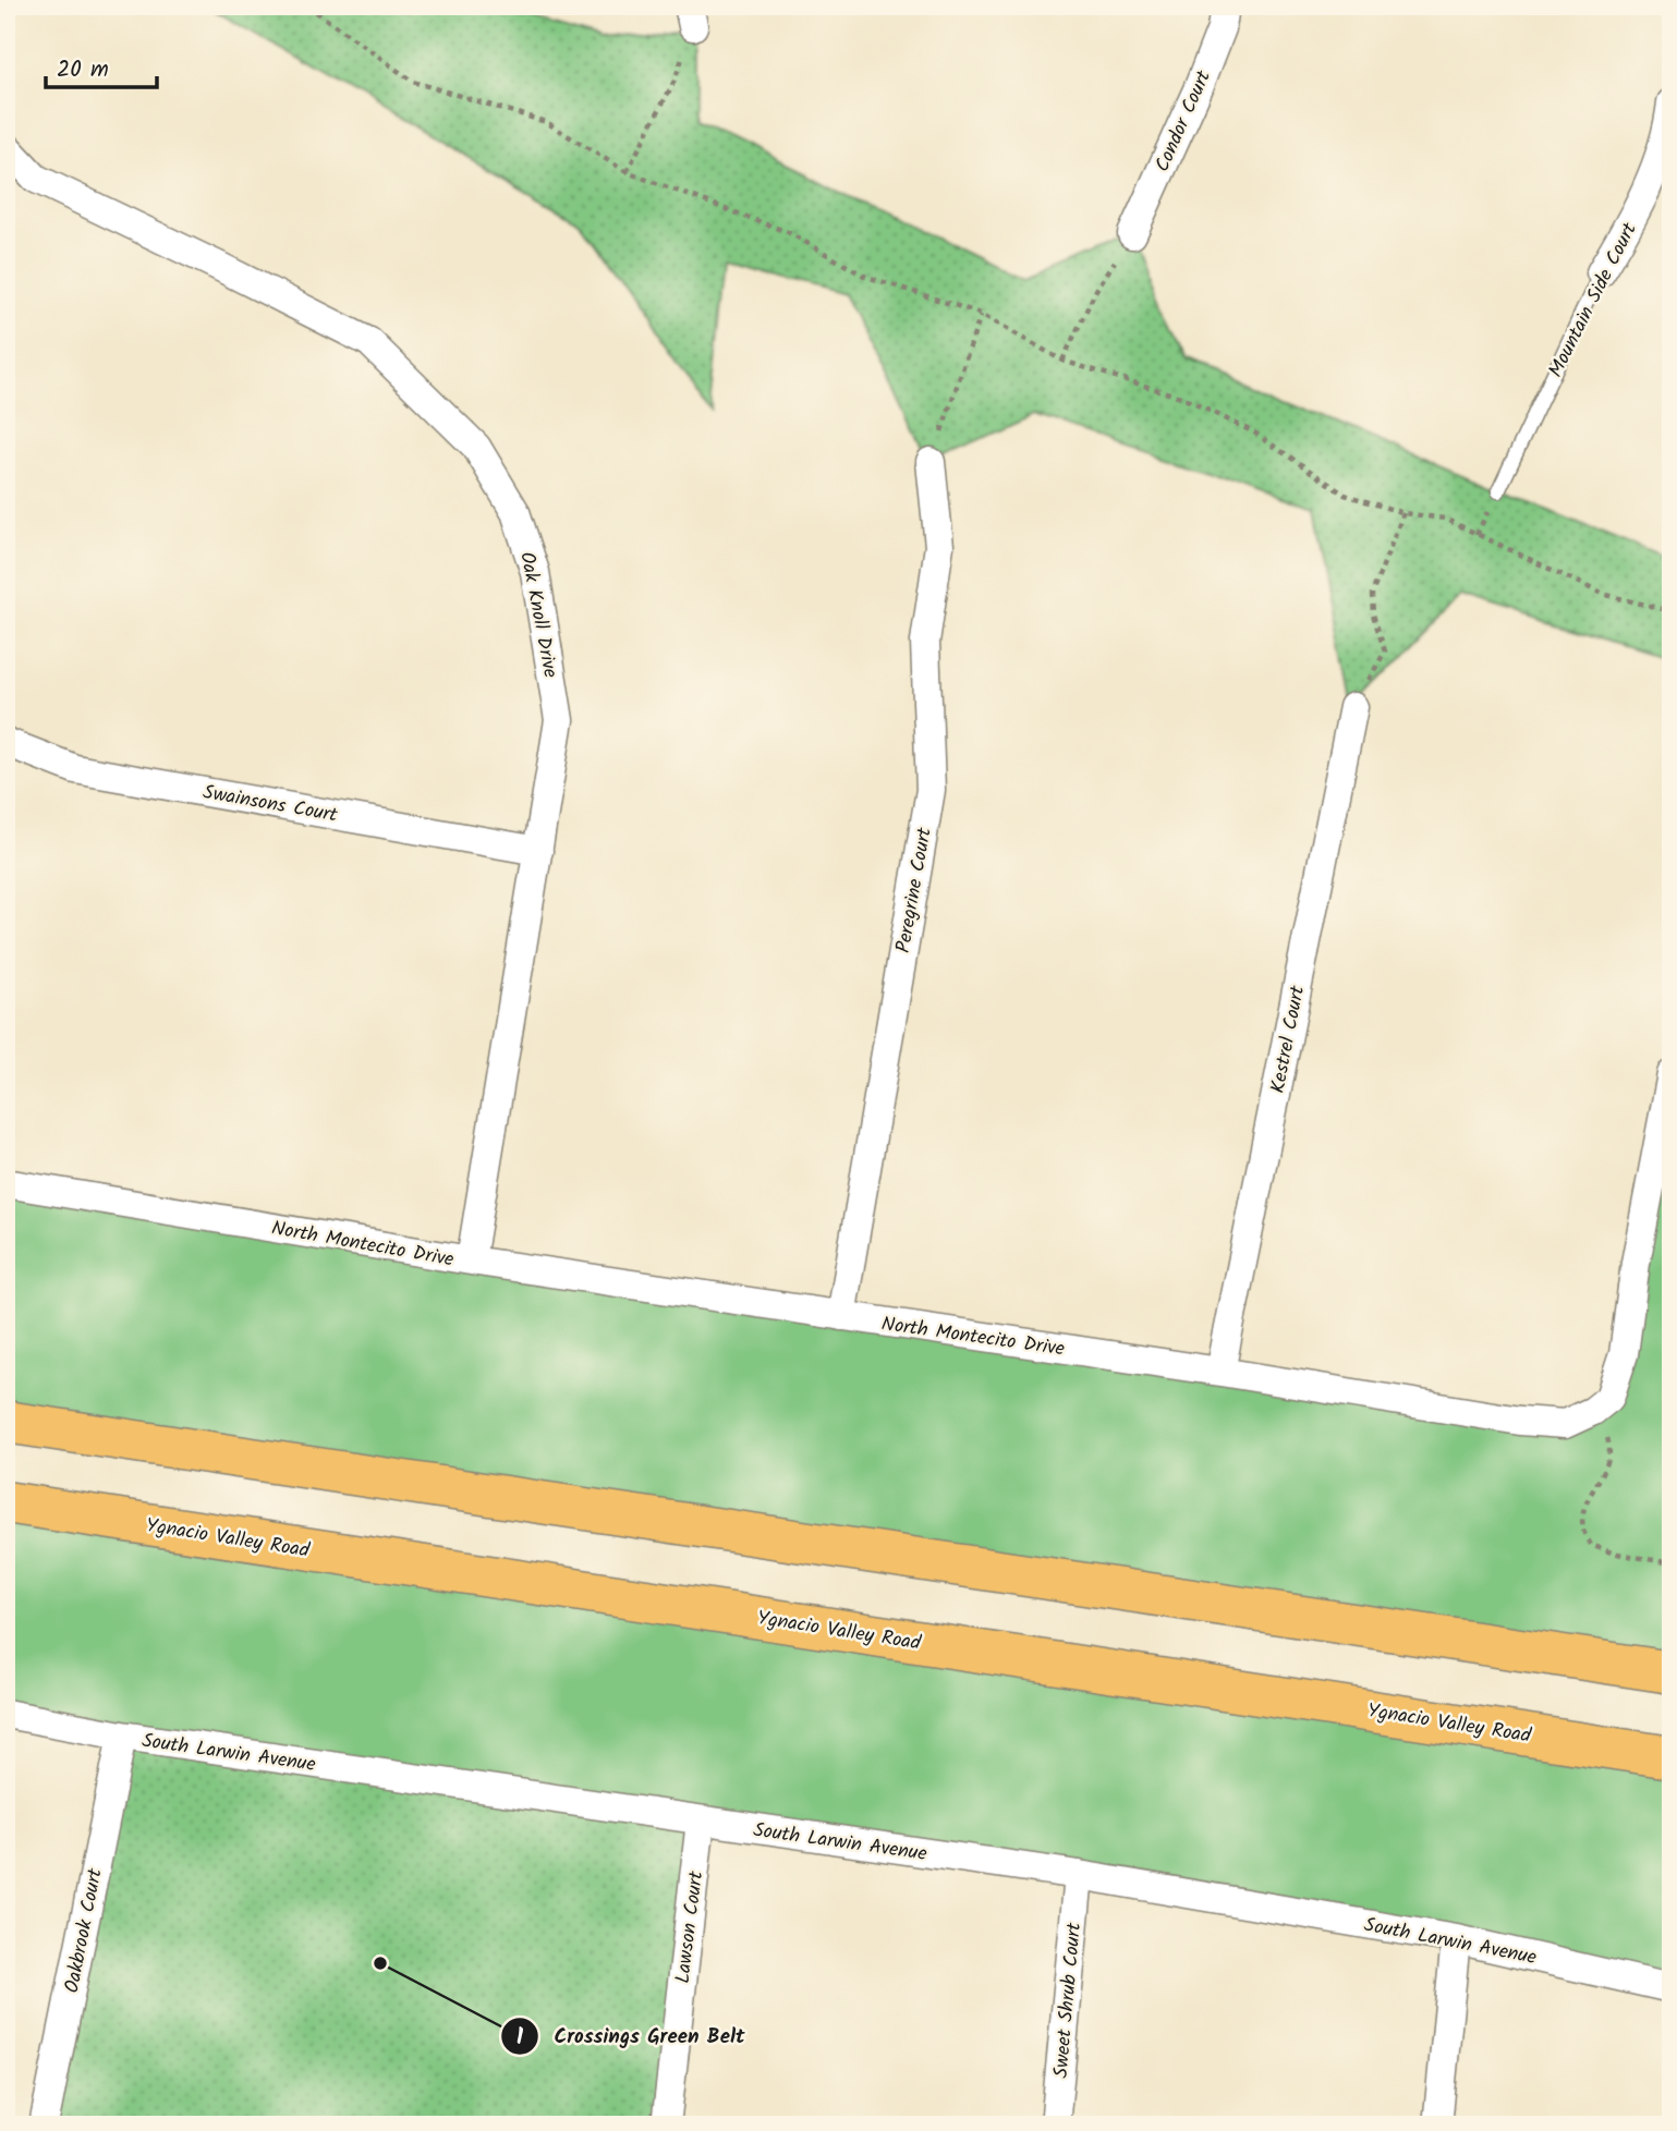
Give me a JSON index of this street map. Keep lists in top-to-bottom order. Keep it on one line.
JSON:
{"streets":{"highway":["Ygnacio Valley Road"],"street":["Condor Court","Mountain Side Court","Oak Knoll Drive","Swainsons Court","Peregrine Court","Kestrel Court","North Montecito Drive","South Larwin Avenue","Lawson Court","Oakbrook Court","Sweet Shrub Court"]},"crossings":[["Oak Knoll Drive","Swainsons Court"],["Oak Knoll Drive","North Montecito Drive"],["Peregrine Court","North Montecito Drive"],["Kestrel Court","North Montecito Drive"],["South Larwin Avenue","Lawson Court"],["South Larwin Avenue","Oakbrook Court"],["South Larwin Avenue","Sweet Shrub Court"]],"places":["Crossings Green Belt"],"scale_bar":"20 m"}
